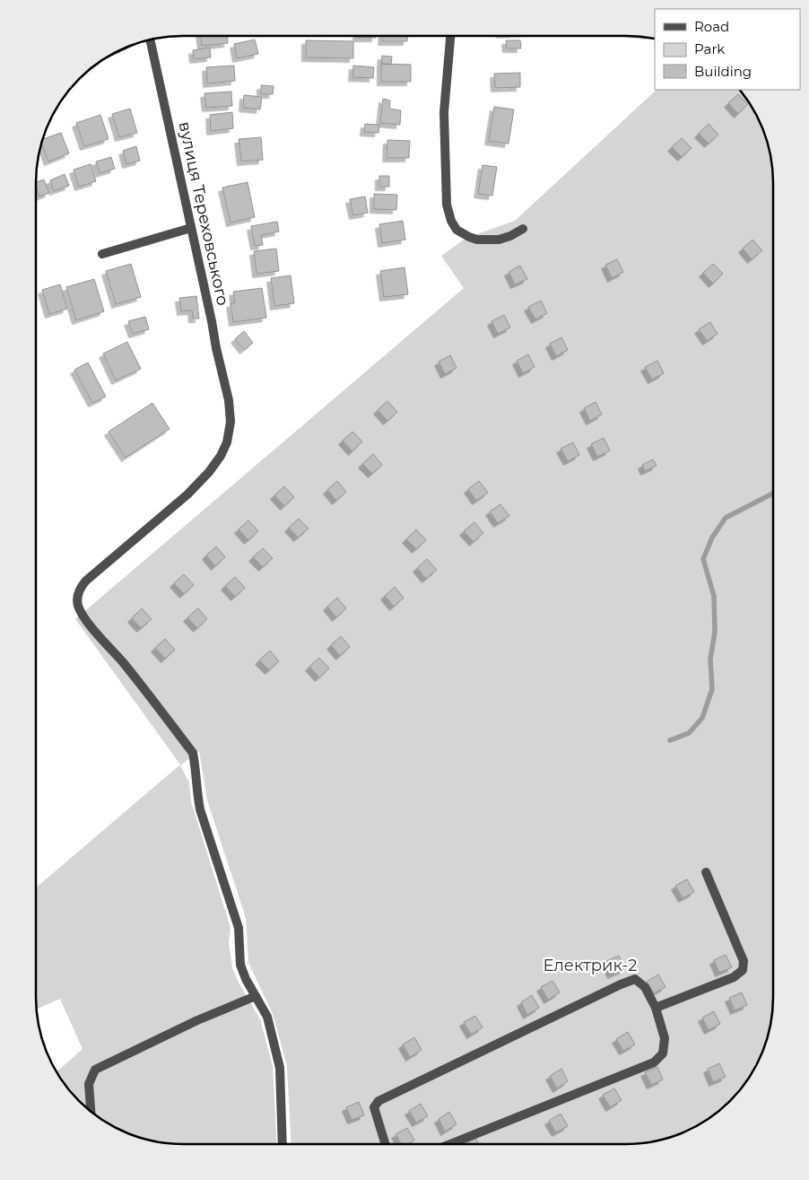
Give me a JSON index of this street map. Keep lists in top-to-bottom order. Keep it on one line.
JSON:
{"streets":{"street":["вулиця Тереховського"]},"parks":["Електрик-2"],"legend":["Road","Park","Building"]}
